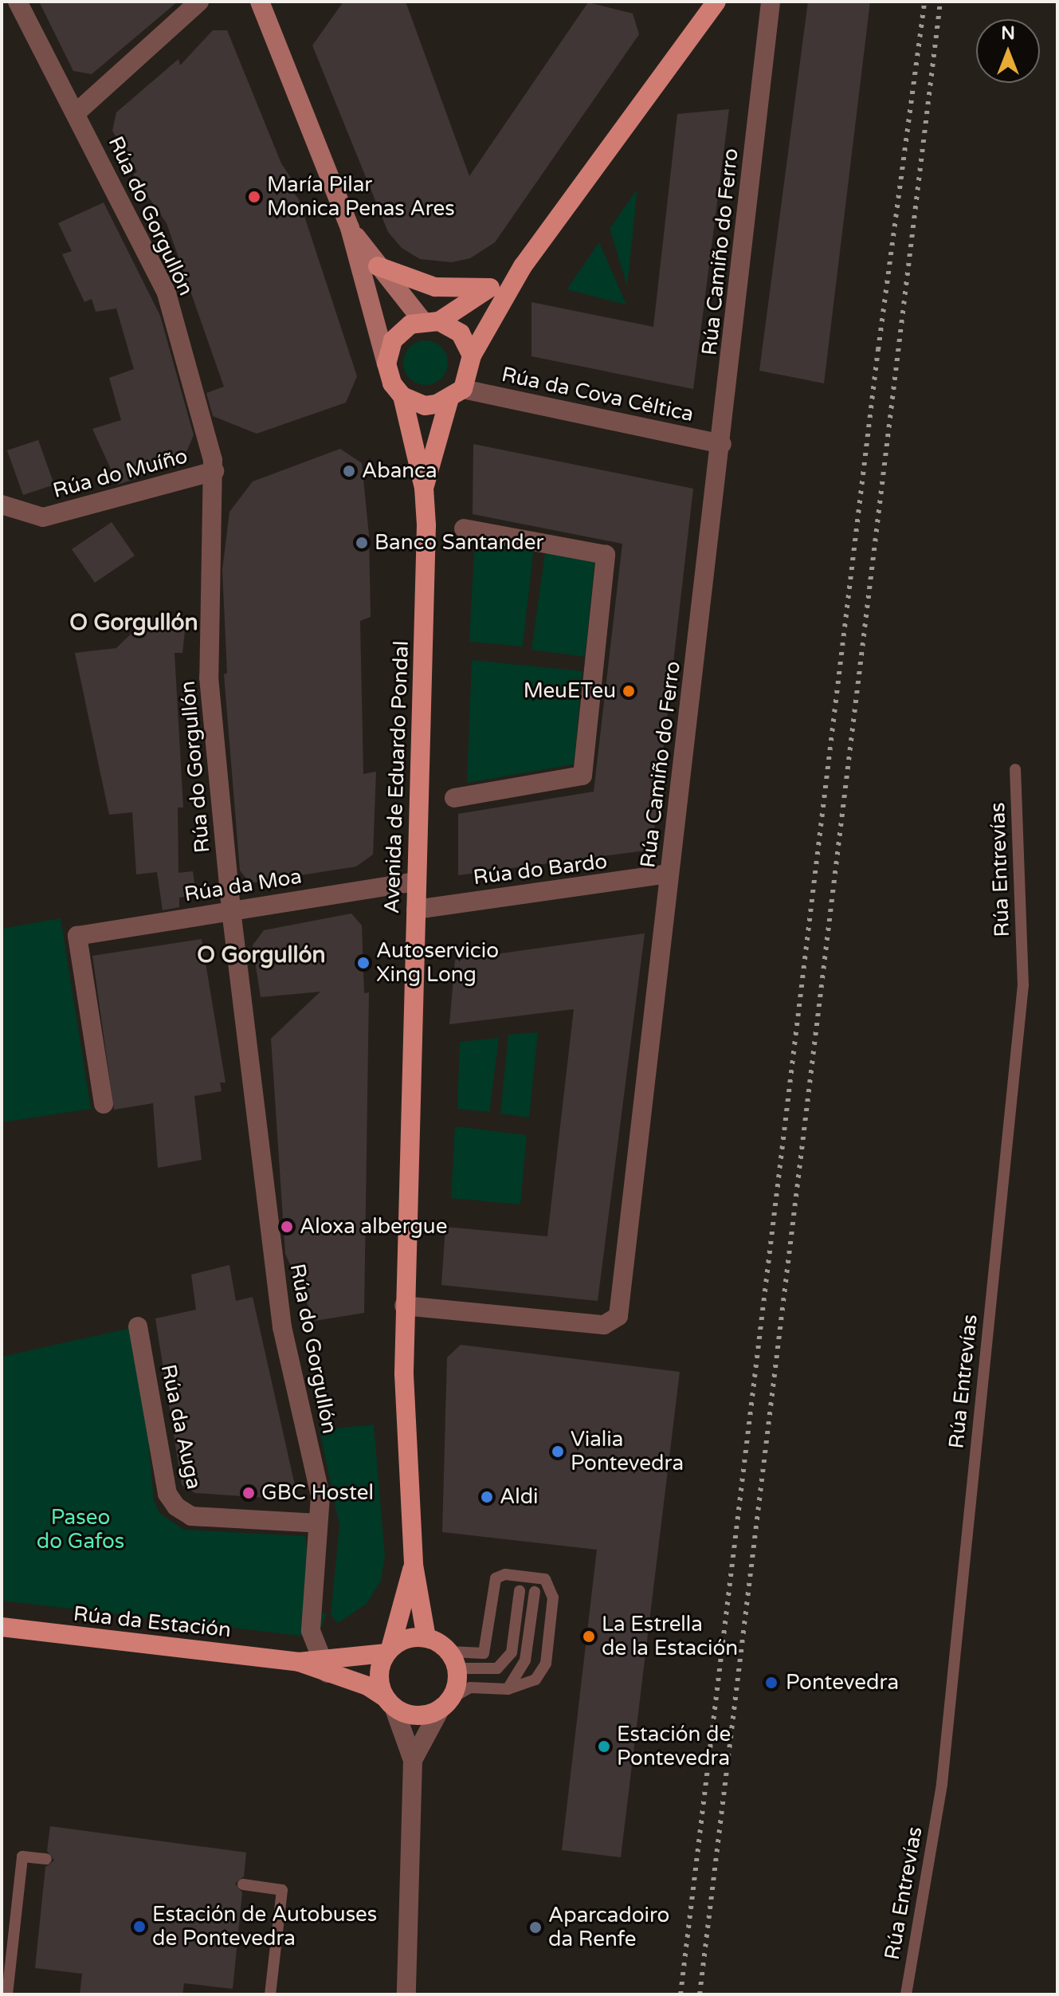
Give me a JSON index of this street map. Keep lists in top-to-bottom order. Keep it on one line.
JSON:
{"streets":{"main road":["Avenida de Eduardo Pondal","Rúa da Estación"],"street":["Rúa do Gorgullón","Rúa Camiño do Ferro","Rúa da Cova Céltica","Rúa do Muíño","Rúa do Bardo","Rúa da Moa","Rúa da Auga"],"lane":["Rúa Entrevías"]},"crossings":[["Rúa do Gorgullón","Rúa do Muíño"],["Rúa do Gorgullón","Rúa da Moa"],["Rúa do Gorgullón","Rúa da Auga"],["Rúa do Gorgullón","Rúa da Estación"],["Rúa Camiño do Ferro","Rúa da Cova Céltica"],["Rúa Camiño do Ferro","Avenida de Eduardo Pondal"],["Rúa Camiño do Ferro","Rúa do Bardo"],["Rúa da Cova Céltica","Avenida de Eduardo Pondal"],["Avenida de Eduardo Pondal","Rúa do Bardo"],["Avenida de Eduardo Pondal","Rúa da Moa"],["Avenida de Eduardo Pondal","Rúa da Estación"]],"districts":["O Gorgullón","O Gorgullón"],"parks":["Paseo do Gafos"],"places":["María Pilar Monica Penas Ares","Abanca","Banco Santander","MeuETeu","Autoservicio Xing Long","Aloxa albergue","Vialia Pontevedra","GBC Hostel","Aldi","La Estrella de la Estación","Pontevedra","Estación de Pontevedra","Estación de Autobuses de Pontevedra","Aparcadoiro da Renfe"],"north":"top"}
